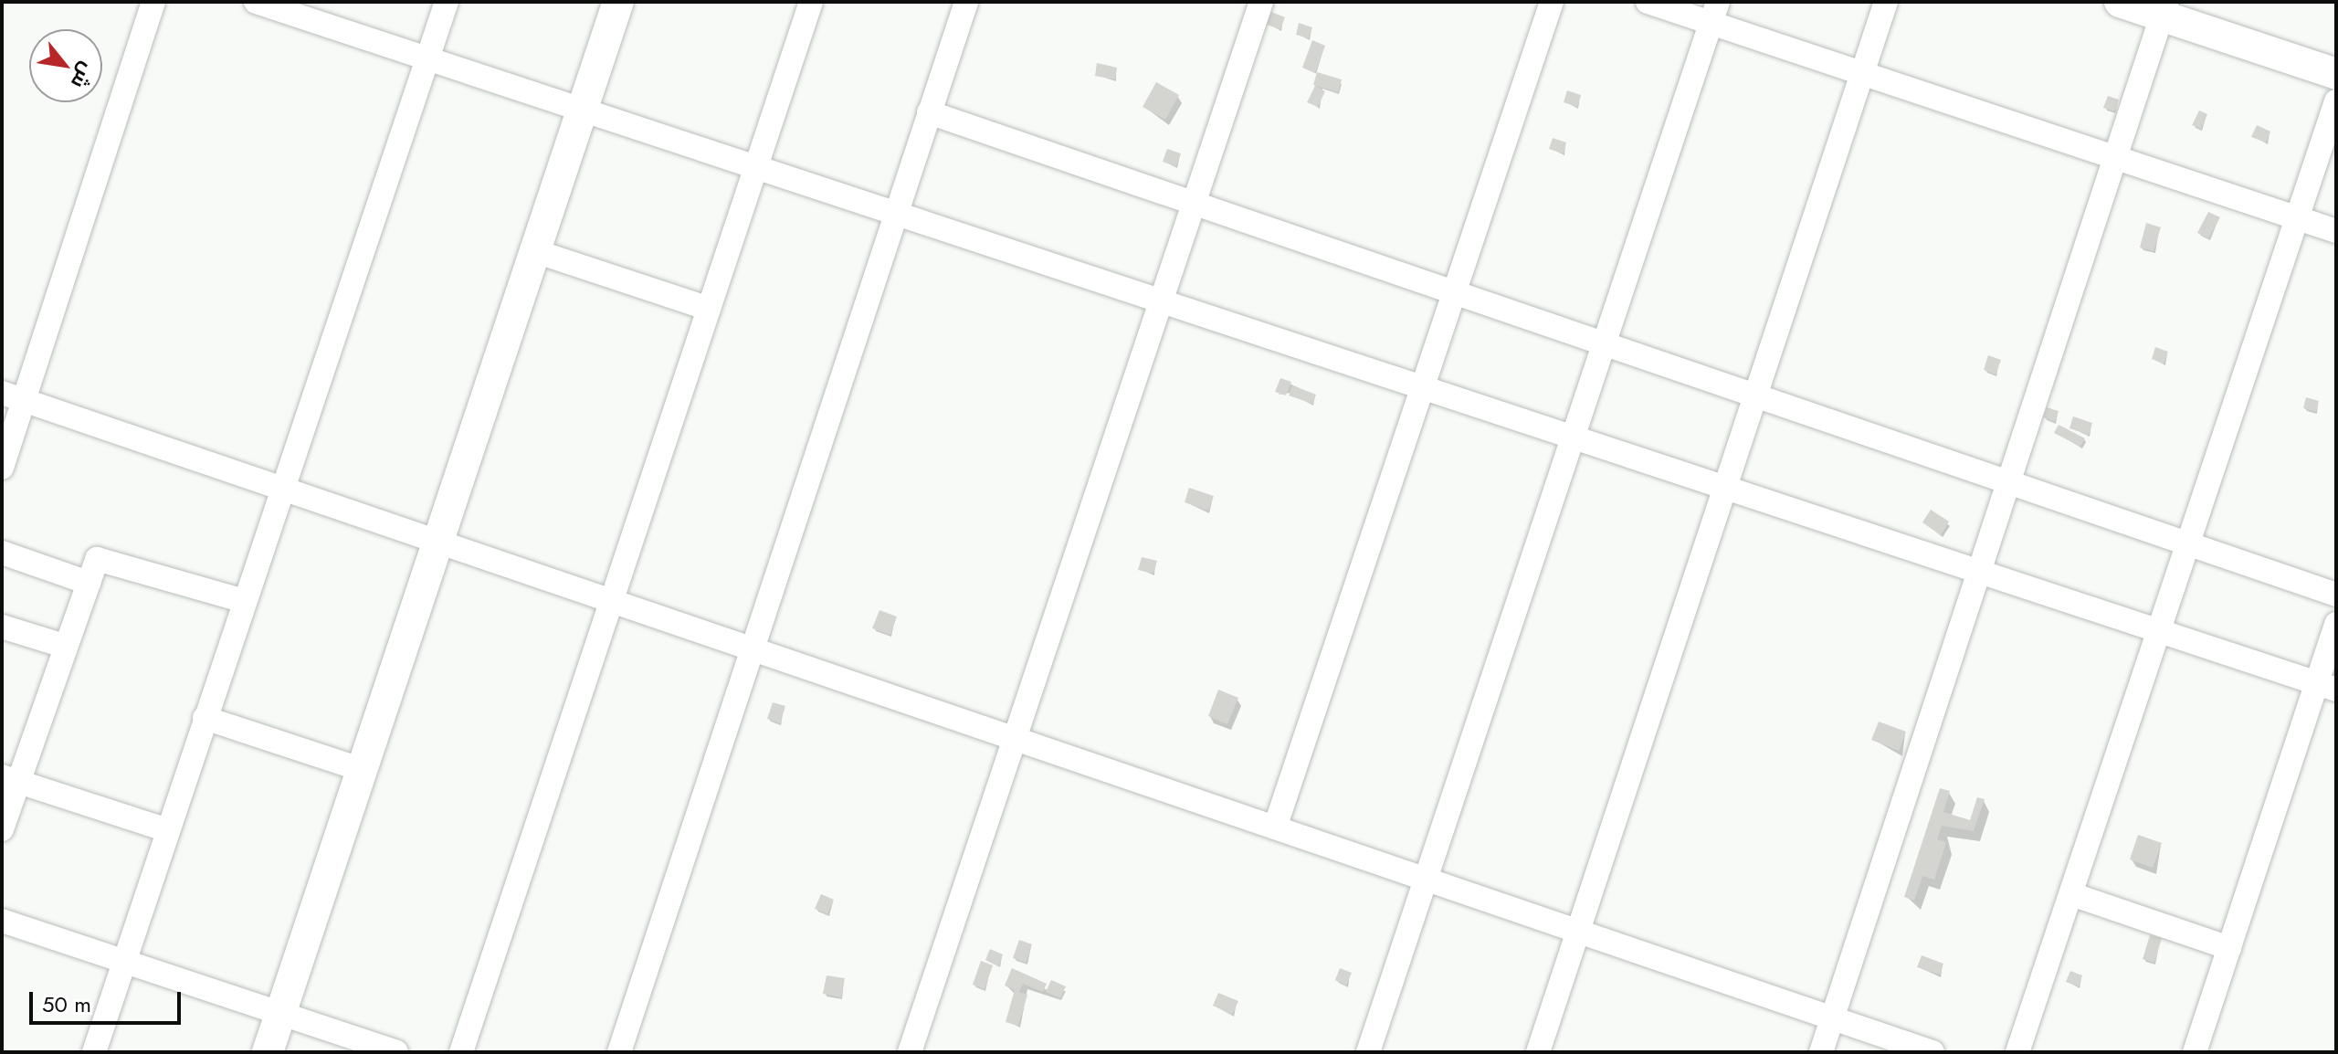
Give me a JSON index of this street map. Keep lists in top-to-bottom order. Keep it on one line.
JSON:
{"scale_bar":"50 m","north":"bottom right"}
